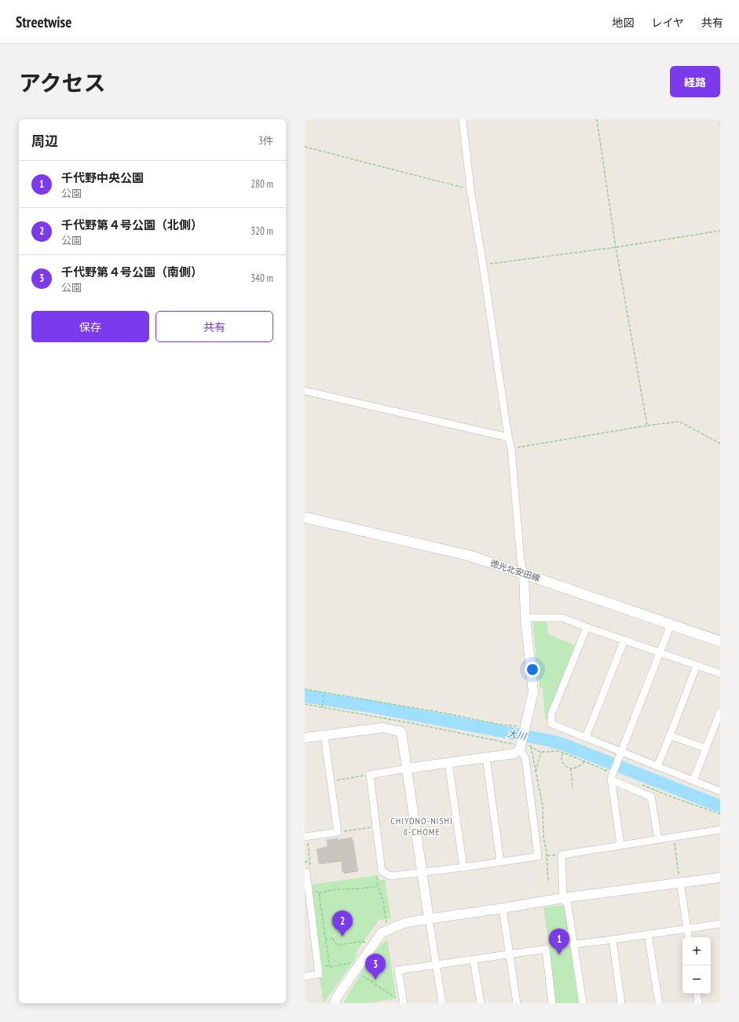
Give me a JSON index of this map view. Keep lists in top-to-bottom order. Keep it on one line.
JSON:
{"streets":{"main road":["徳光北安田線"]},"districts":["CHIYONO-NISHI 8-CHOME"],"water":["大川"],"page":{"header":"Streetwise","nav":["地図","レイヤ","共有"],"title":"アクセス","buttons":["経路",["保存","共有"]],"heading":["周辺","3件"],"list":[{"mark":"1","name":"千代野中央公園","note":"公園","value":"280 m"},{"mark":"2","name":"千代野第４号公園（北側）","note":"公園","value":"320 m"},{"mark":"3","name":"千代野第４号公園（南側）","note":"公園","value":"340 m"}],"pins":["2","1","3"],"map_buttons":["+","−"]}}
